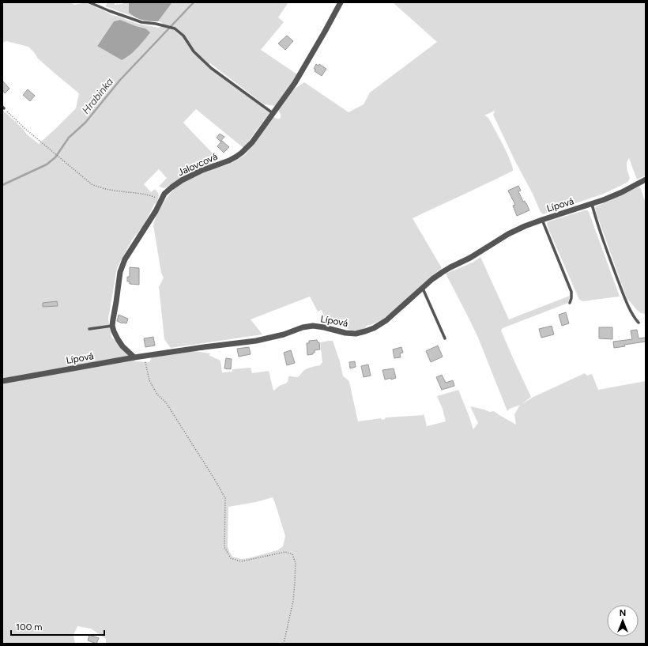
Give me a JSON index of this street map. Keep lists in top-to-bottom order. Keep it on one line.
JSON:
{"streets":{"street":["Jalovcová","Lípová"]},"water":["Hrabinka"],"scale_bar":"100 m","north":"top"}
